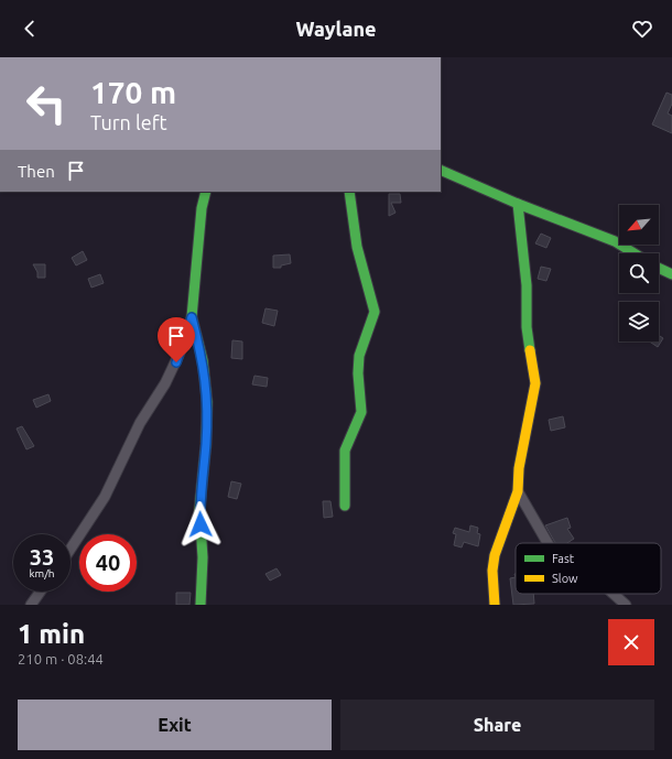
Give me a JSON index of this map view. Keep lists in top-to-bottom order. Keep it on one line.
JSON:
{"legend":["Fast","Slow"],"north":"bottom left","page":{"header":"Waylane","turn":["170 m","Turn left"],"then":"Then","speed":"33 km/h","limit":"40","heading":["1 min","210 m · 08:44"],"buttons":["Exit","Share"]}}
